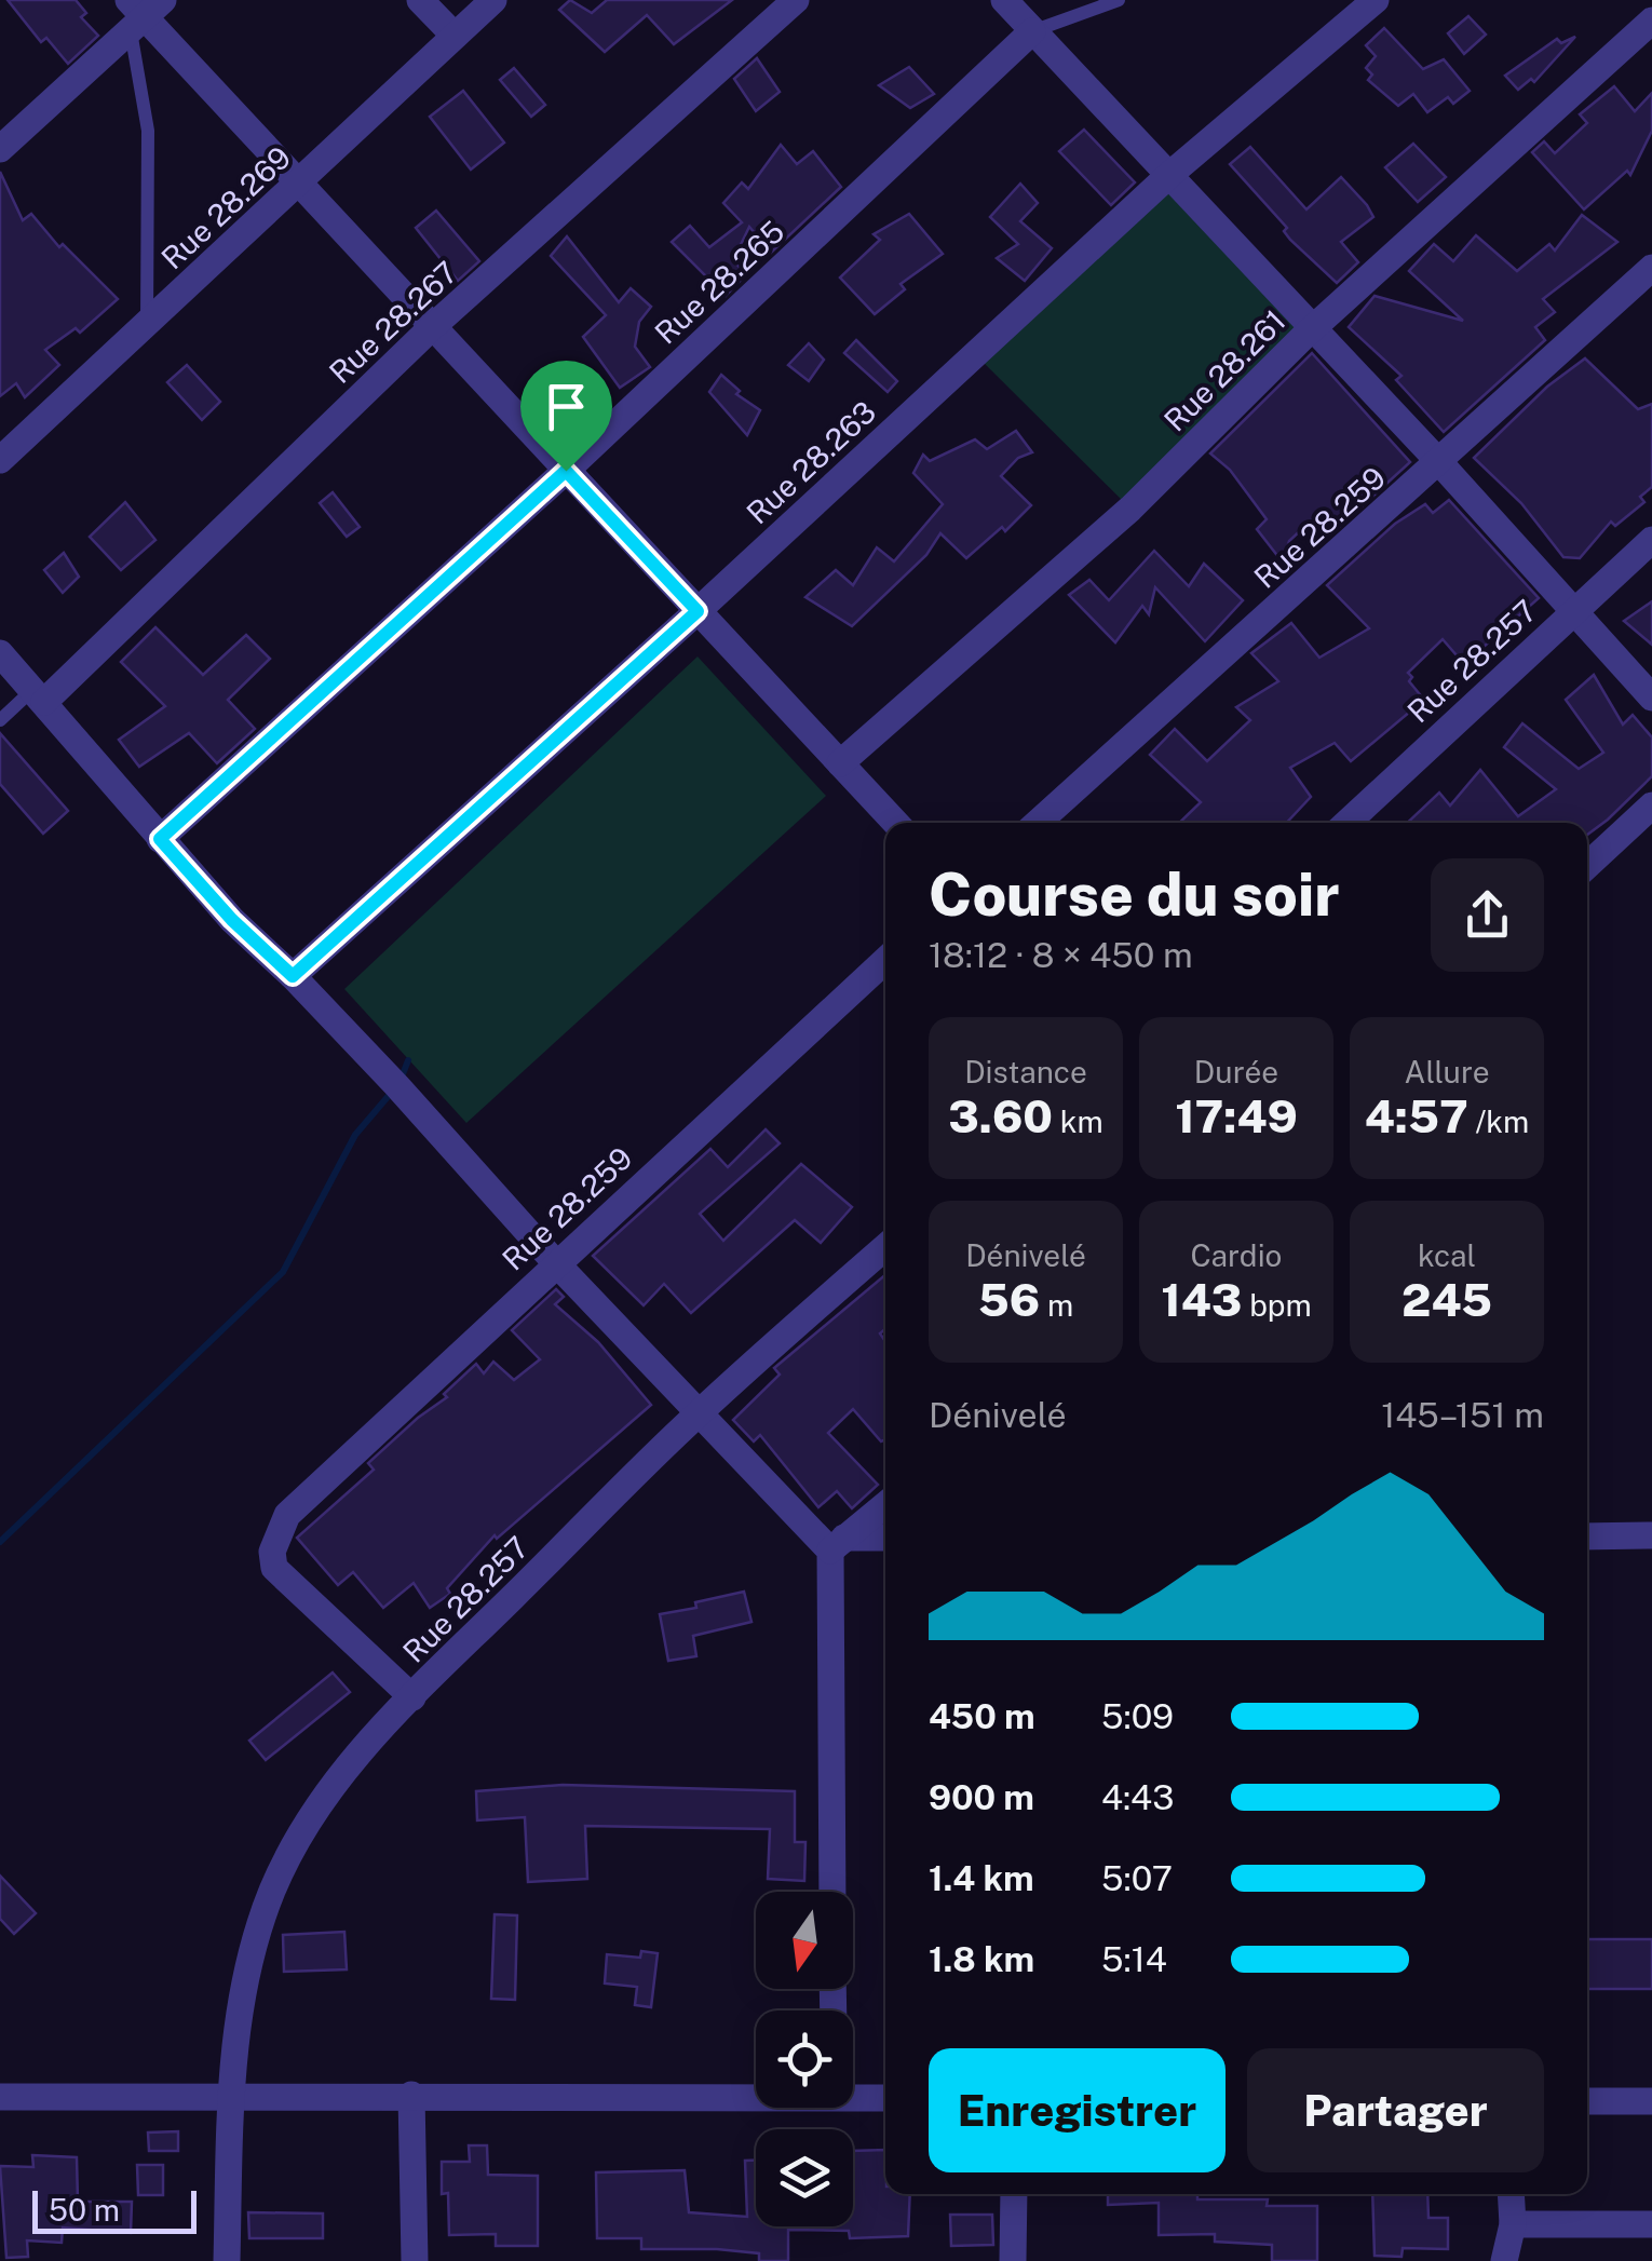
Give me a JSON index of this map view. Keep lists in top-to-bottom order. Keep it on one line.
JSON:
{"streets":{"street":["Rue 28.269","Rue 28.265","Rue 28.267","Rue 28.261","Rue 28.263","Rue 28.259","Rue 28.257"]},"crossings":[["Rue 28.259","Rue 28.257"]],"scale_bar":"50 m","north":"bottom","page":{"heading":["Course du soir","18:12 · 8 × 450 m"],"stats":[["Distance","3.60 km"],["Durée","17:49"],["Allure","4:57 /km"],["Dénivelé","56 m"],["Cardio","143 bpm"],["kcal","245"]],"chart":["Dénivelé","145–151 m"],"list":[{"name":"450 m","note":"5:09"},{"name":"900 m","note":"4:43"},{"name":"1.4 km","note":"5:07"},{"name":"1.8 km","note":"5:14"}],"buttons":["Enregistrer","Partager"],"scale":"50 m"}}
